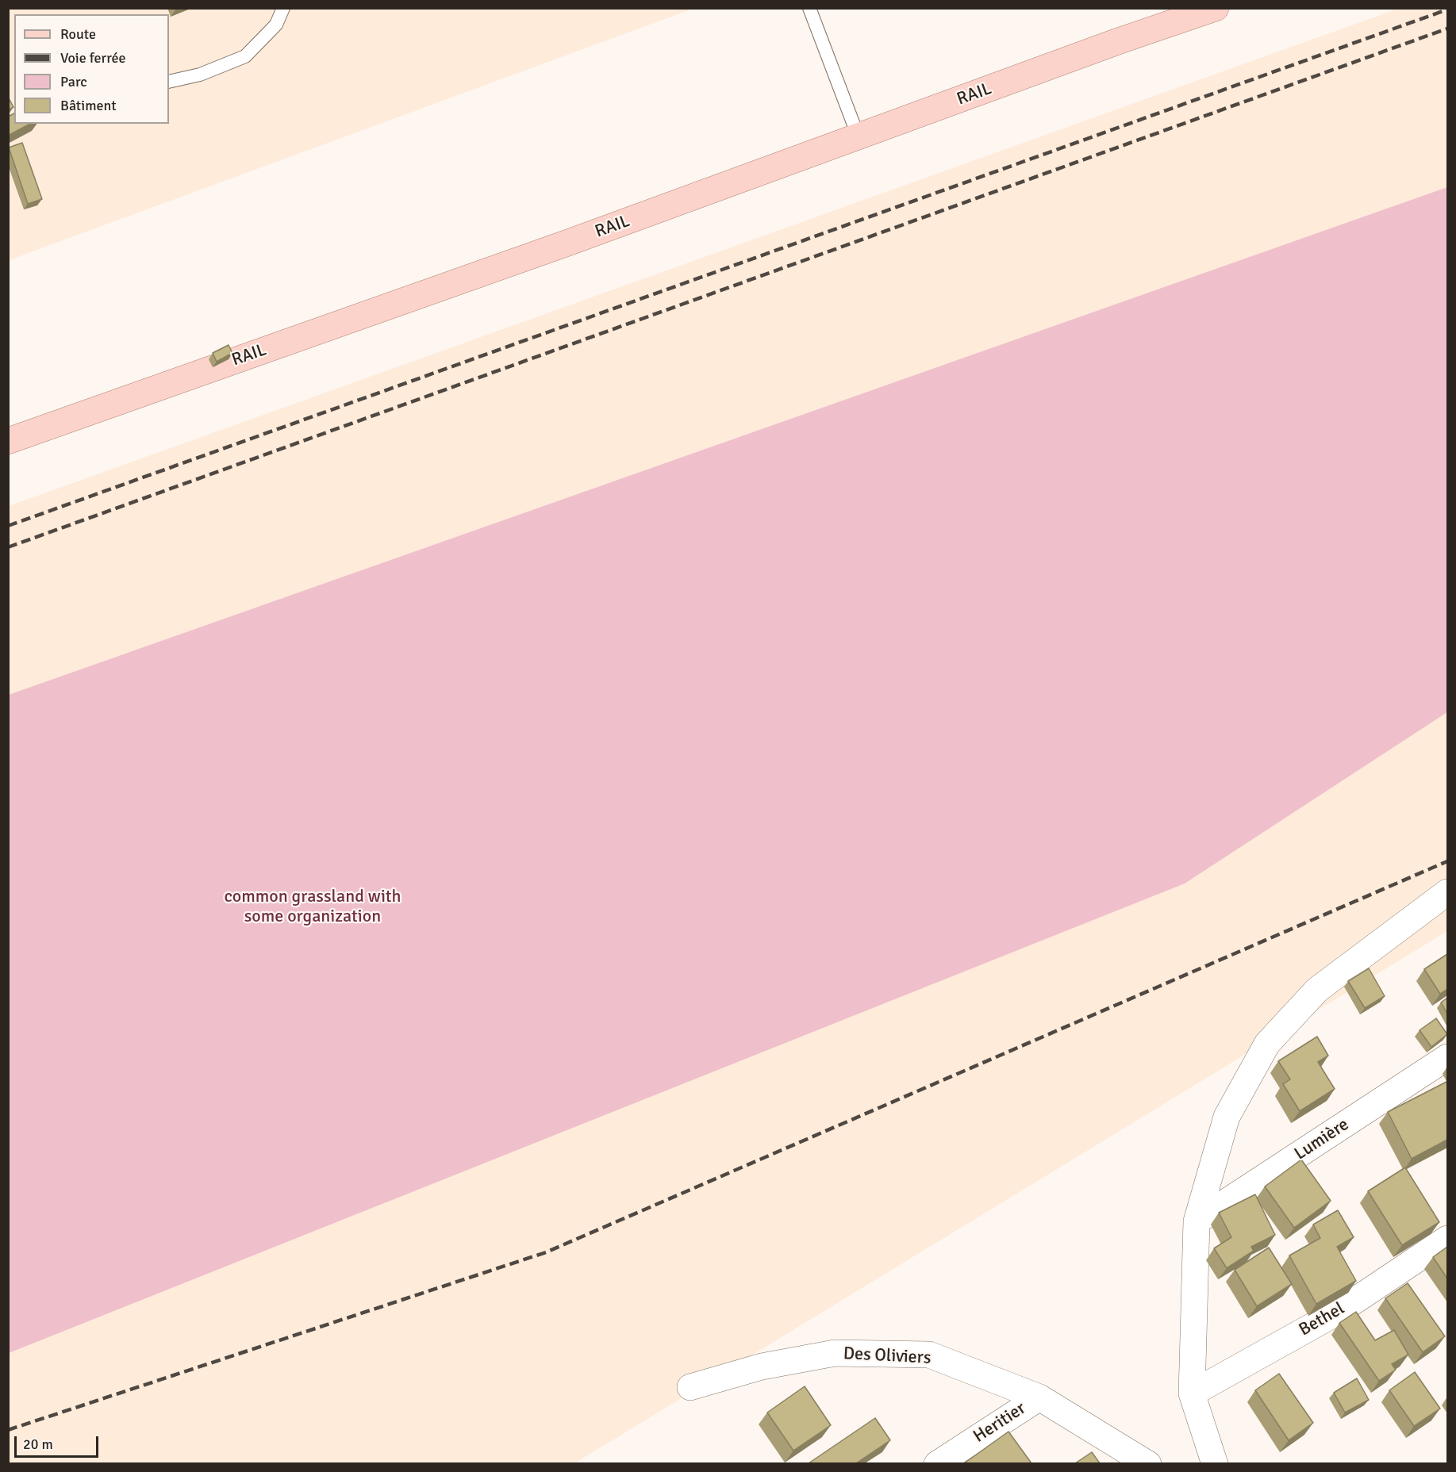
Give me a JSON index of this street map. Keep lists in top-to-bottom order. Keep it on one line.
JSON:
{"streets":{"main road":["RAIL"],"street":["Lumière","Bethel","Des Oliviers","Heritier"]},"crossings":[["Des Oliviers","Heritier"]],"parks":["common grassland with some organization"],"legend":["Route","Voie ferrée","Parc","Bâtiment"],"scale_bar":"20 m"}
